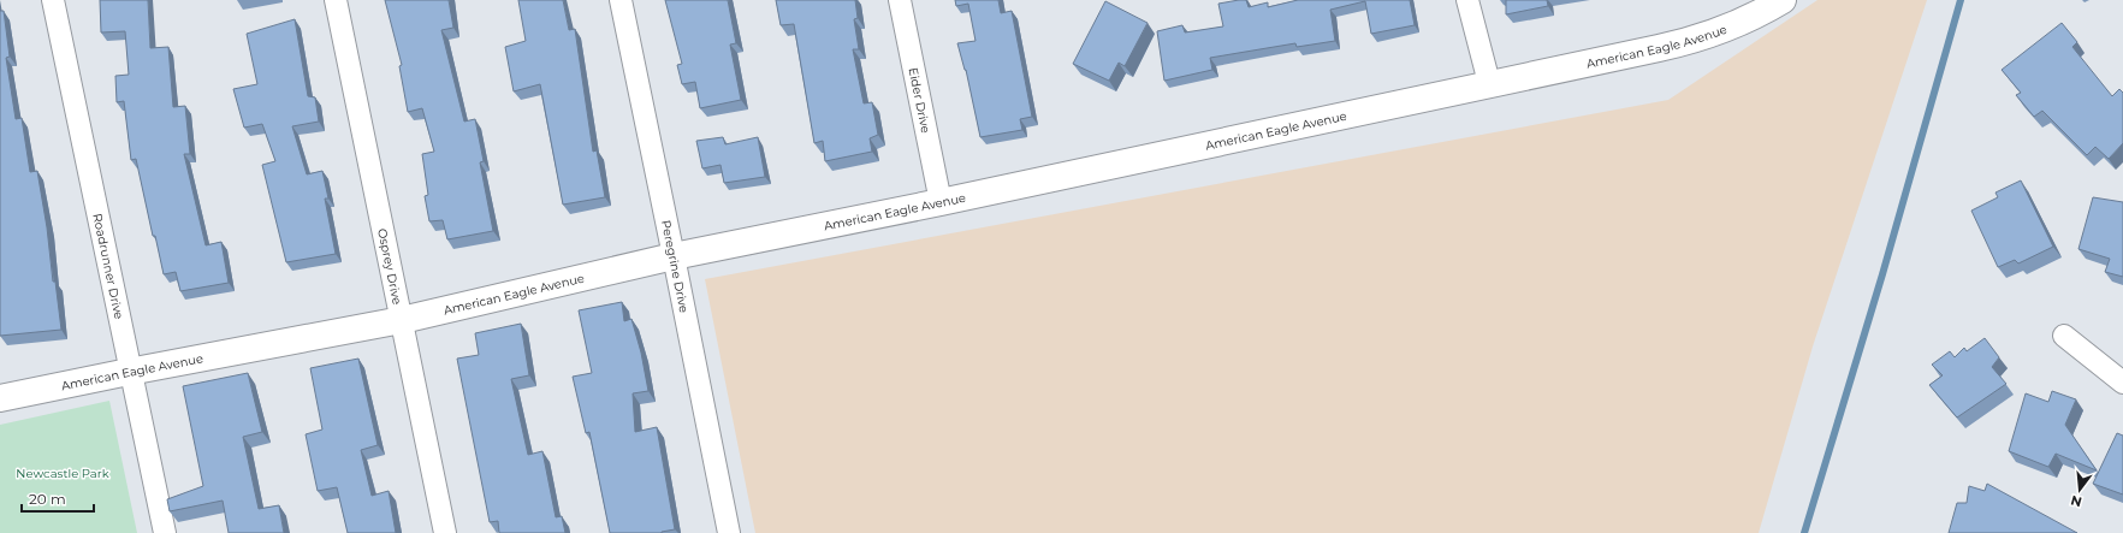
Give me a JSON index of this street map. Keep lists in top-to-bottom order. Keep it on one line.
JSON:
{"streets":{"street":["American Eagle Avenue","Eider Drive","Osprey Drive","Peregrine Drive","Roadrunner Drive"]},"crossings":[["American Eagle Avenue","Eider Drive"],["American Eagle Avenue","Osprey Drive"],["American Eagle Avenue","Peregrine Drive"],["American Eagle Avenue","Roadrunner Drive"]],"parks":["Newcastle Park"],"scale_bar":"20 m","north":"bottom"}
